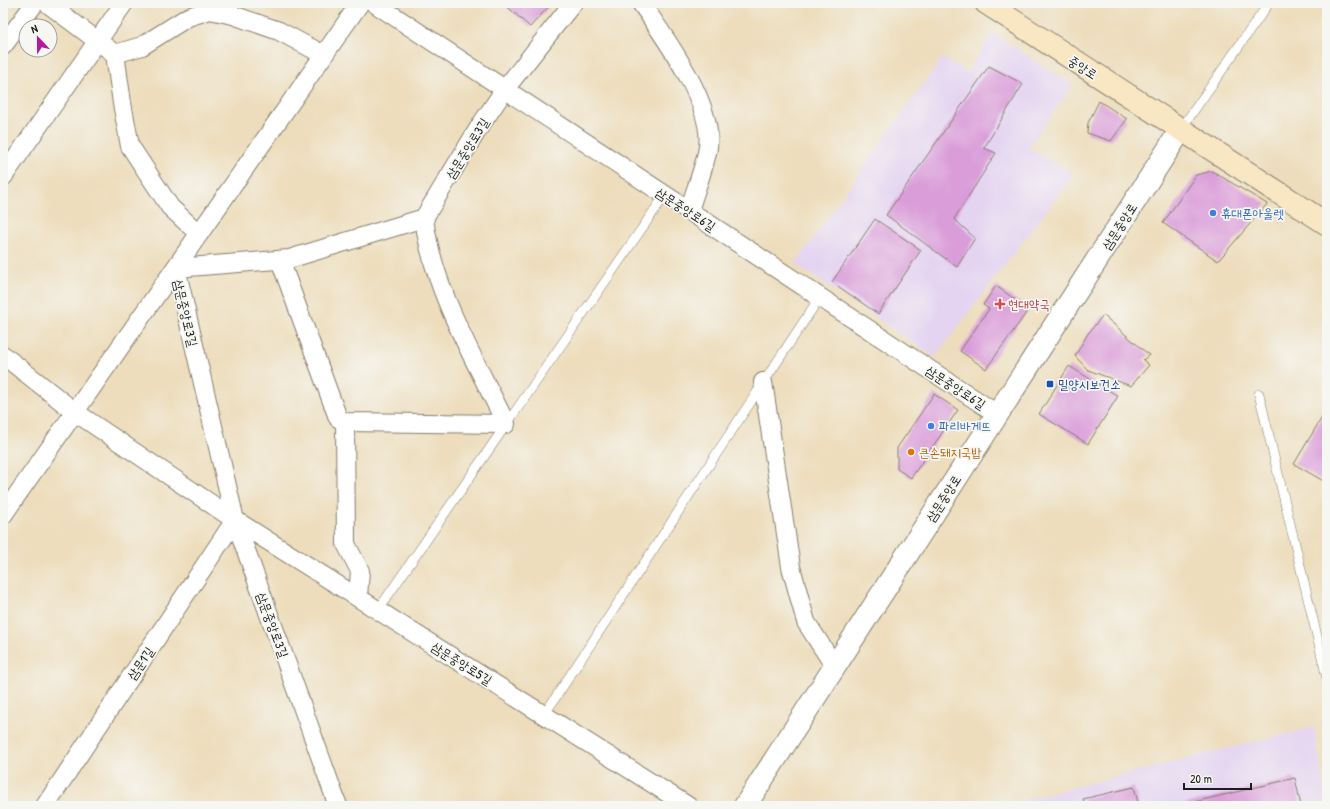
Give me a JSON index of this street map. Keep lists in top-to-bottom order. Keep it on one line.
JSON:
{"streets":{"main road":["중앙로"],"street":["삼문중앙로3길","삼문중앙로6길","삼문중앙로","삼문1길","삼문중앙로5길"]},"crossings":[["중앙로","삼문중앙로"],["삼문중앙로3길","삼문중앙로6길"],["삼문중앙로3길","삼문1길"],["삼문중앙로3길","삼문중앙로5길"],["삼문중앙로6길","삼문중앙로"],["삼문1길","삼문중앙로5길"]],"places":{"other":["휴대폰아울렛","파리바게뜨","큰손돼지국밥"],"health":["현대약국"],"transit":["밀양시보건소"]},"scale_bar":"20 m","north":"top"}
